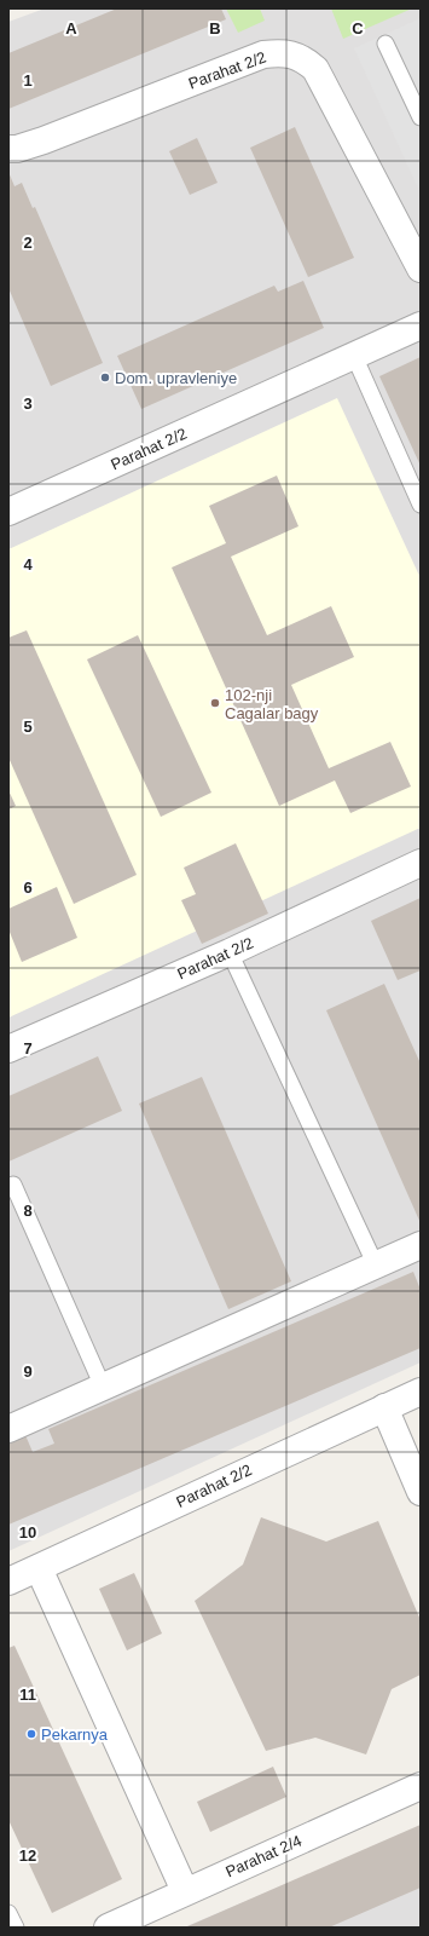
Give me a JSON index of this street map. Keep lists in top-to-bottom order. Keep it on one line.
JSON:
{"streets":{"street":["Parahat 2/2","Parahat 2/4"]},"places":["Dom. upravleniye","102-nji Cagalar bagy","Pekarnya"],"grid":{"columns":["A","B","C"],"rows":["1","2","3","4","5","6","7","8","9","10","11","12"]}}
